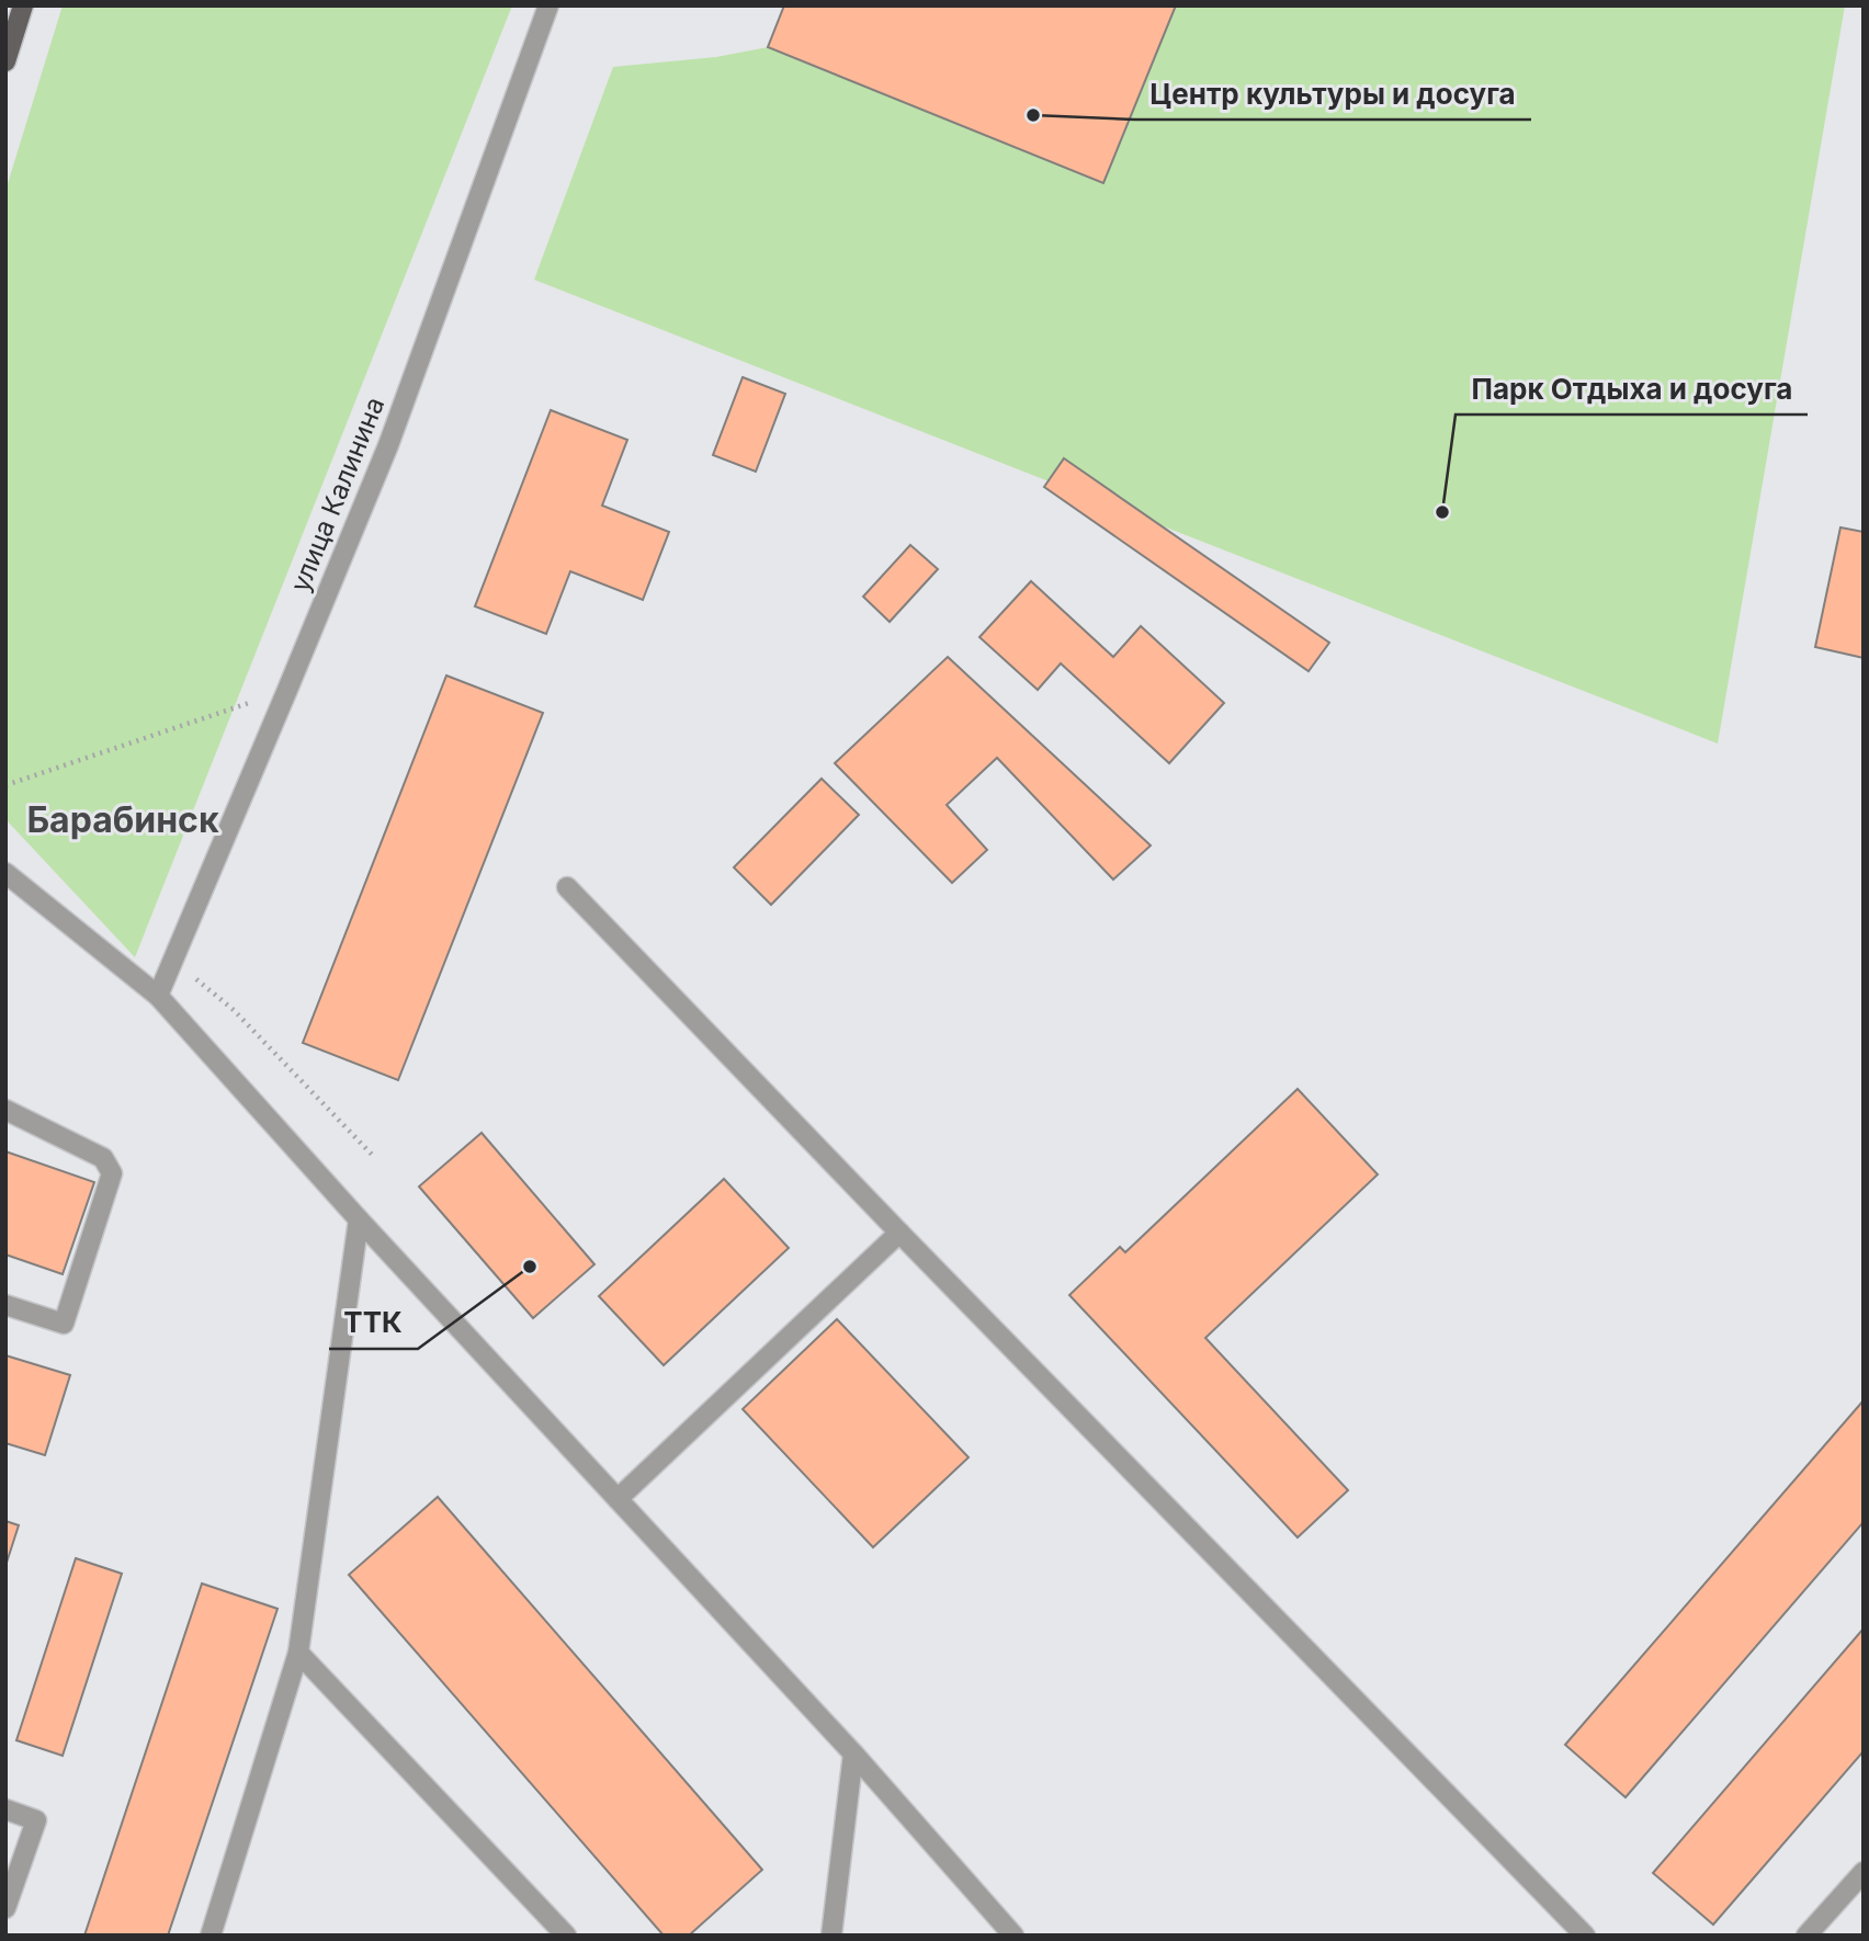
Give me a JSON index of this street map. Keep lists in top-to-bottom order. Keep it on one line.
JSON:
{"streets":{"street":["улица Калинина"]},"districts":["Барабинск"],"places":["Центр культуры и досуга","Парк Отдыха и досуга","ТТК"]}
